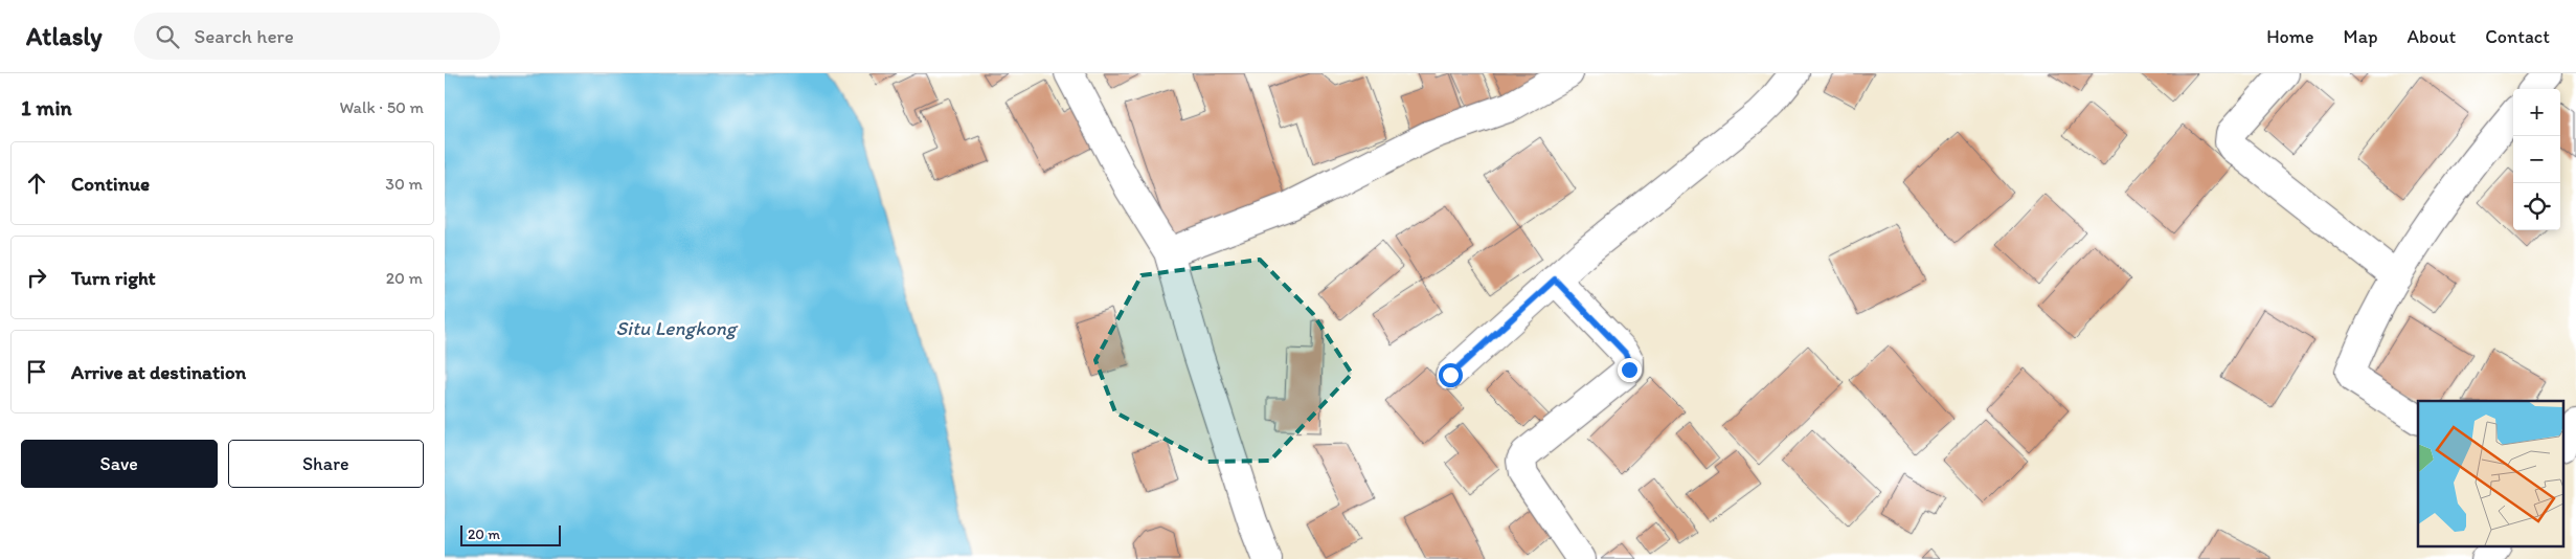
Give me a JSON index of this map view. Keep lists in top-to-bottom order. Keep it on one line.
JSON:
{"water":["Situ Lengkong"],"scale_bar":"20 m","page":{"header":"Atlasly","search":"Search here","nav":["Home","Map","About","Contact"],"heading":["1 min","Walk · 50 m"],"map_buttons":["+","−"],"list":[["Continue","30 m"],["Turn right","20 m"],"Arrive at destination"],"buttons":["Save","Share"],"scale":"20 m"}}
